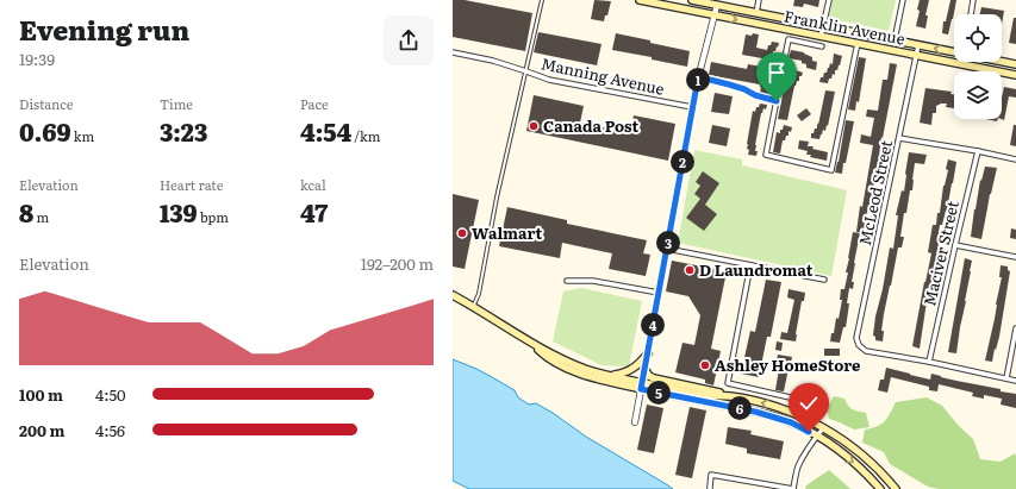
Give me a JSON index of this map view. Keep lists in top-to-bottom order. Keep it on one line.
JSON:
{"streets":{"main road":["Franklin Avenue"],"street":["Manning Avenue","McLeod Street","Maciver Street"]},"crossings":[["Franklin Avenue","McLeod Street"],["McLeod Street","Maciver Street"]],"places":["Canada Post","Walmart","D Laundromat","Ashley HomeStore"],"page":{"heading":["Evening run","19:39"],"pins":["1","2","3","4","5","6"],"stats":[["Distance","0.69 km"],["Time","3:23"],["Pace","4:54 /km"],["Elevation","8 m"],["Heart rate","139 bpm"],["kcal","47"]],"chart":["Elevation","192–200 m"],"list":[{"name":"100 m","note":"4:50"},{"name":"200 m","note":"4:56"}]}}
